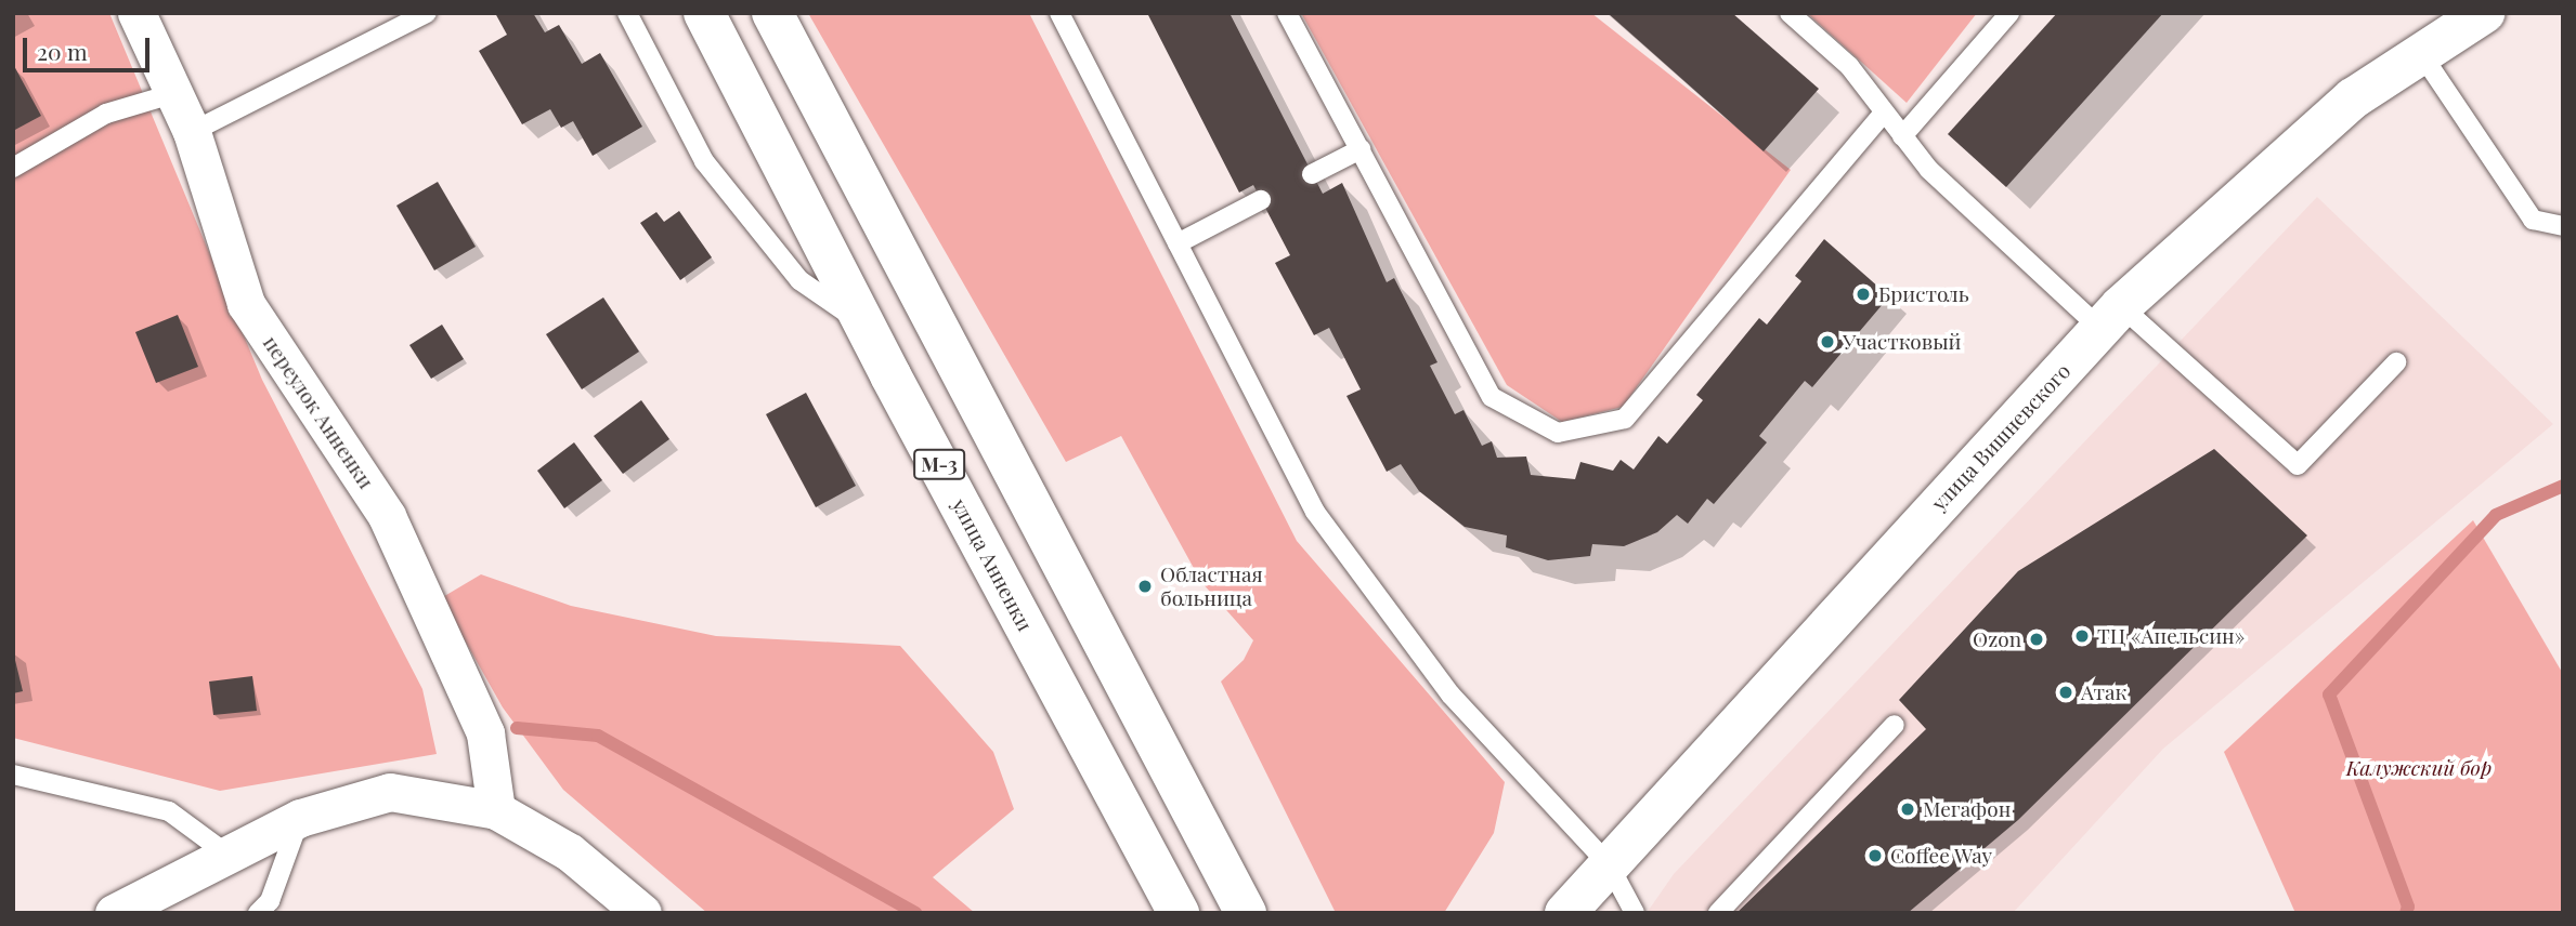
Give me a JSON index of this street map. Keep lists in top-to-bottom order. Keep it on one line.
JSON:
{"streets":{"main road":["улица Вишневского","М-3","улица Анненки"],"street":["переулок Анненки"]},"parks":["Калужский бор"],"places":["Бристоль","Участковый","Областная больница","ТЦ «Апельсин»","Ozon","Атак","Мегафон","Coffee Way"],"scale_bar":"20 m"}
